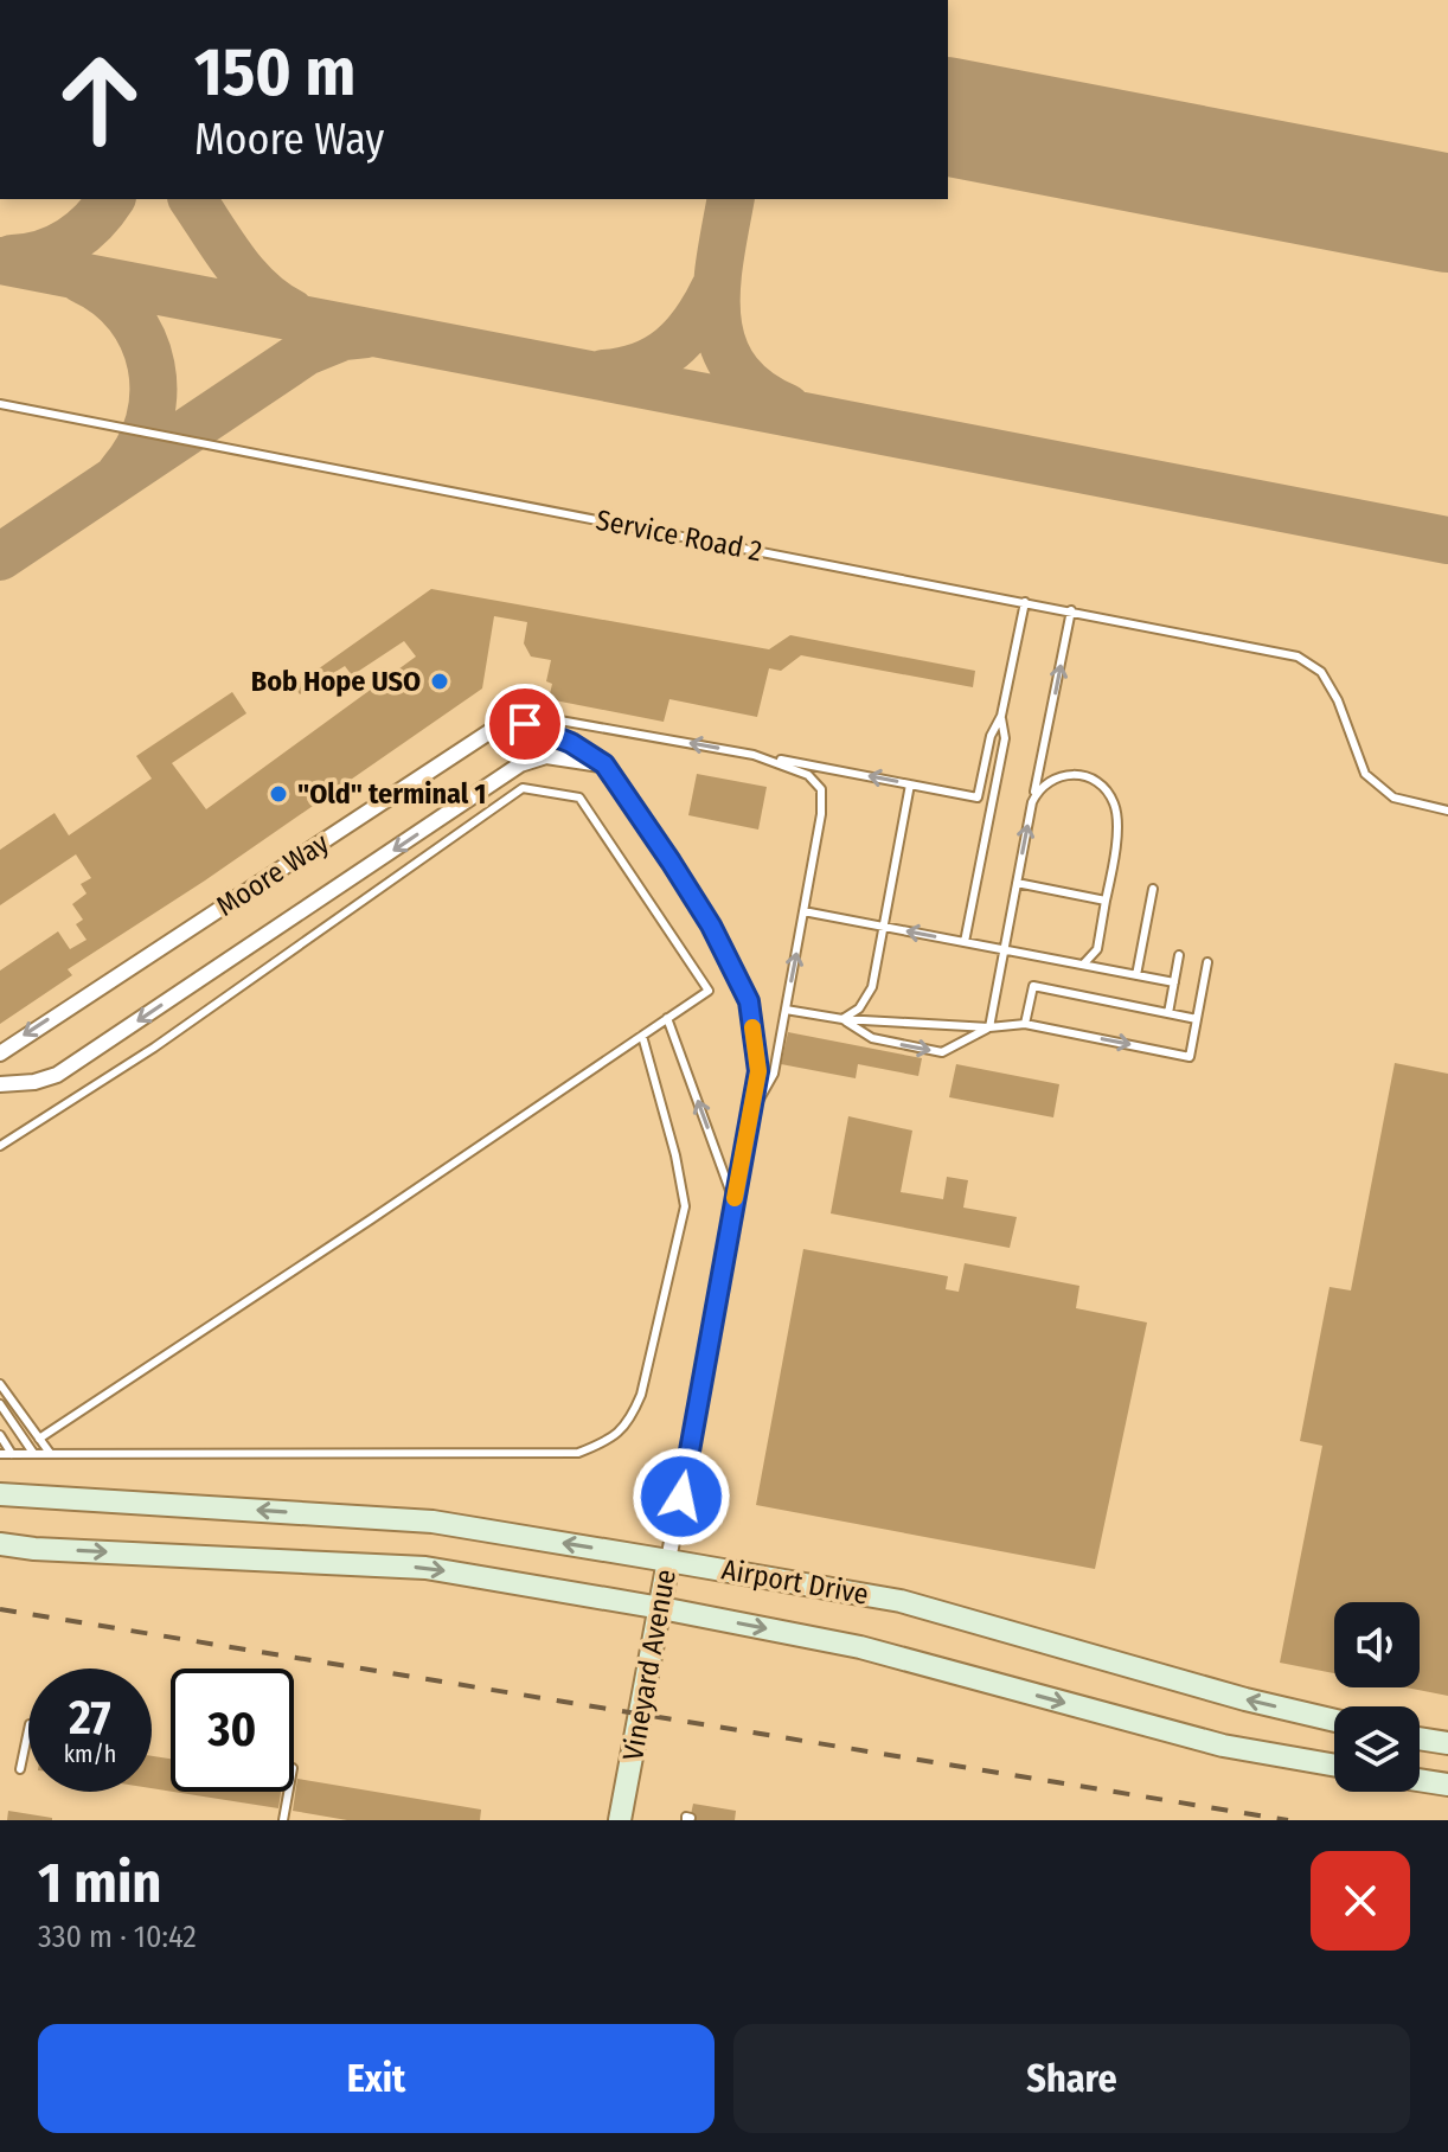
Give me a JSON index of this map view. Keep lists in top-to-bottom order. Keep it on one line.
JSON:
{"streets":{"main road":["Airport Drive","Vineyard Avenue"],"street":["Moore Way"],"lane":["Service Road 2"]},"crossings":[["Airport Drive","Vineyard Avenue"]],"places":["Bob Hope USO","\"Old\" terminal 1"],"page":{"turn":["150 m","Moore Way"],"speed":"27 km/h","limit":"30","heading":["1 min","330 m · 10:42"],"buttons":["Exit","Share"]}}
